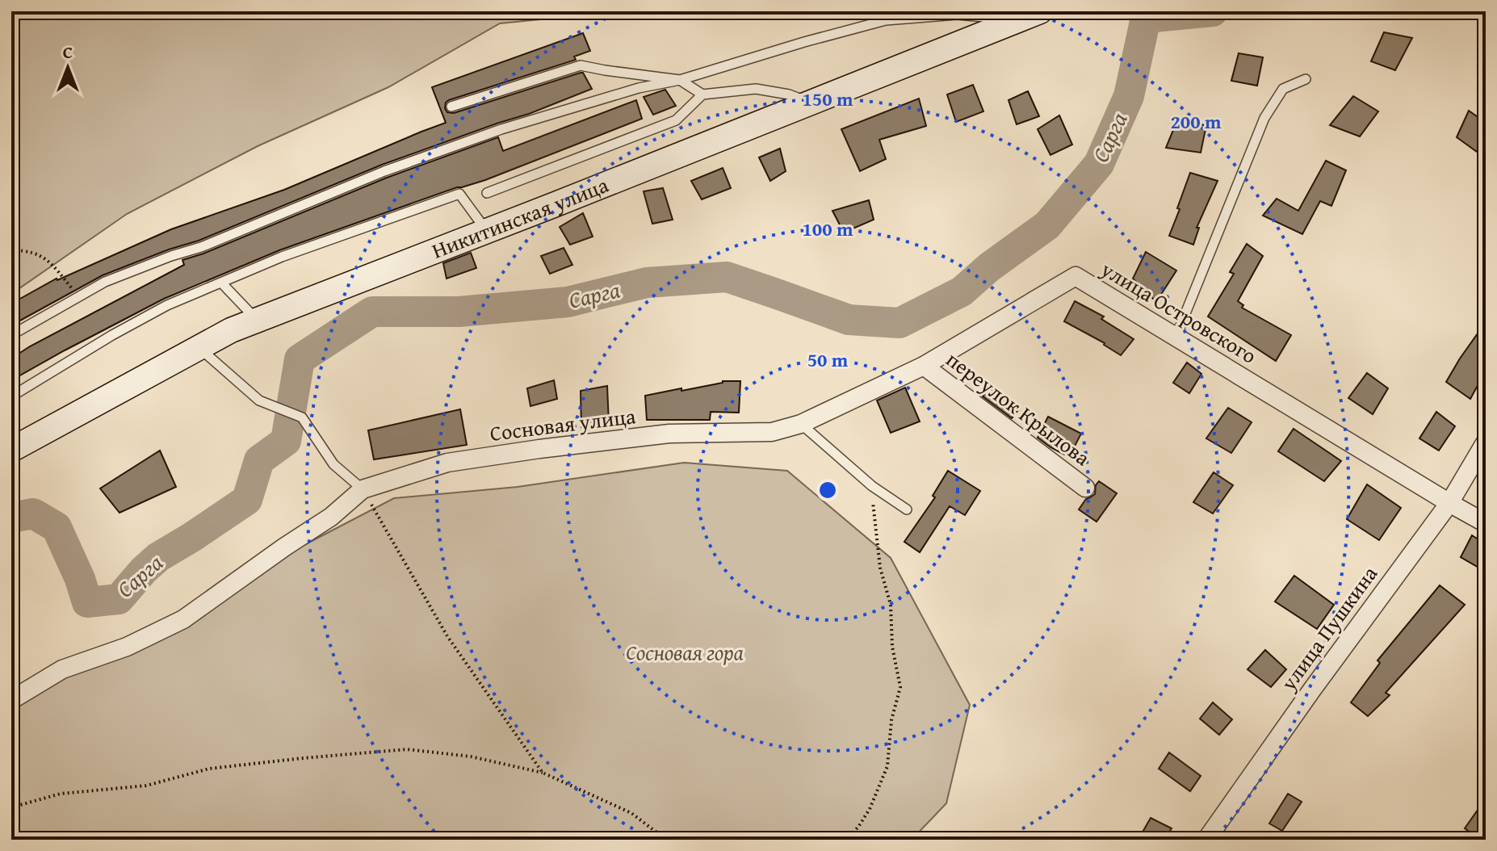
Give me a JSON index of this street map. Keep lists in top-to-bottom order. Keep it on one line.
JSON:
{"streets":{"street":["Никитинская улица","улица Островского","переулок Крылова","Сосновая улица","улица Пушкина"]},"crossings":[["улица Островского","переулок Крылова"],["улица Островского","Сосновая улица"],["улица Островского","улица Пушкина"]],"water":["Сарга"],"parks":["Сосновая гора"],"north":"top","rings":["150 m","200 m","100 m","50 m"]}
